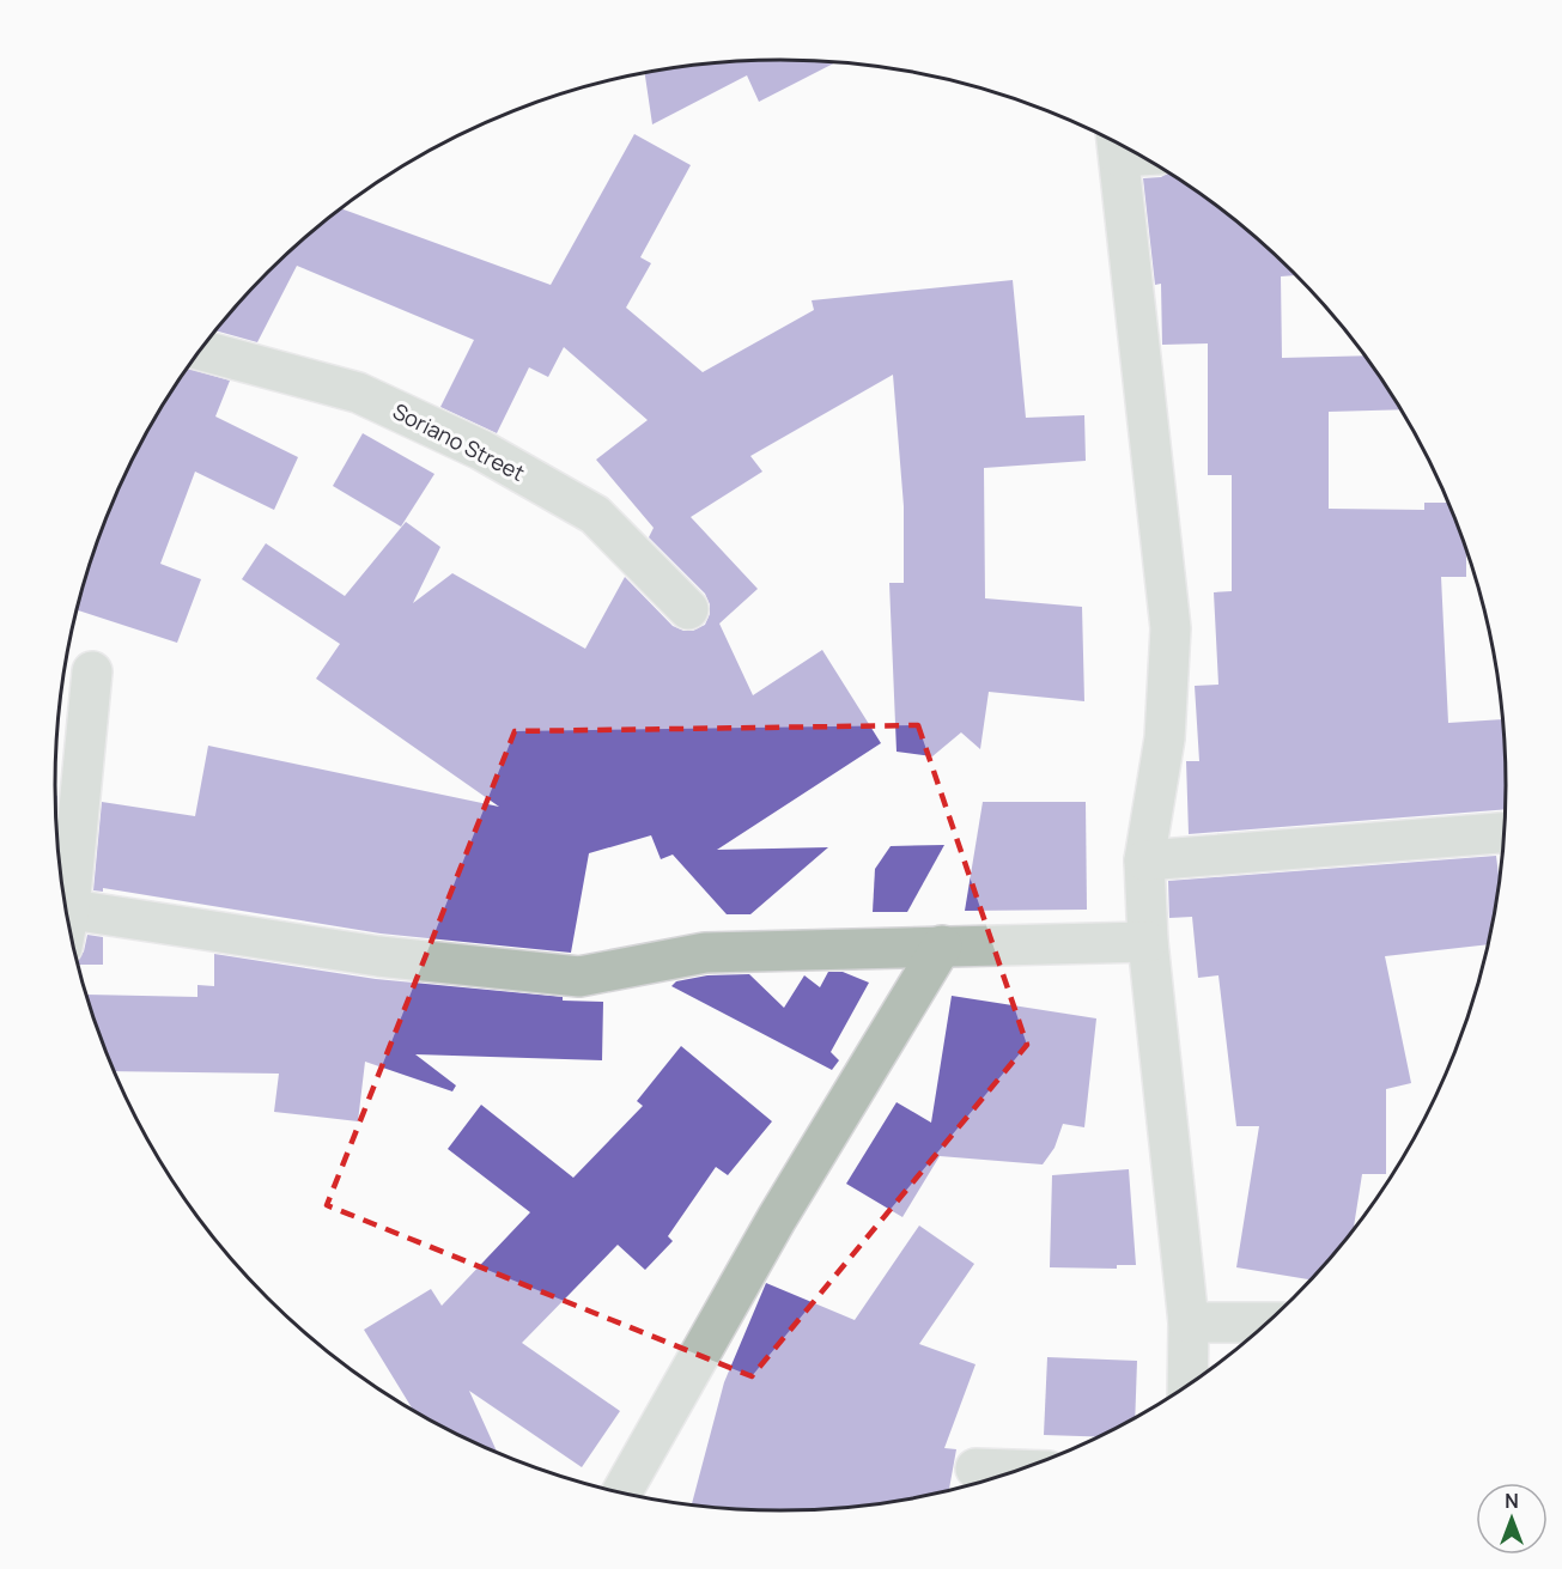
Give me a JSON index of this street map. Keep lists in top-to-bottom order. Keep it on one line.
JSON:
{"streets":{"street":["Soriano Street"]},"north":"top"}
